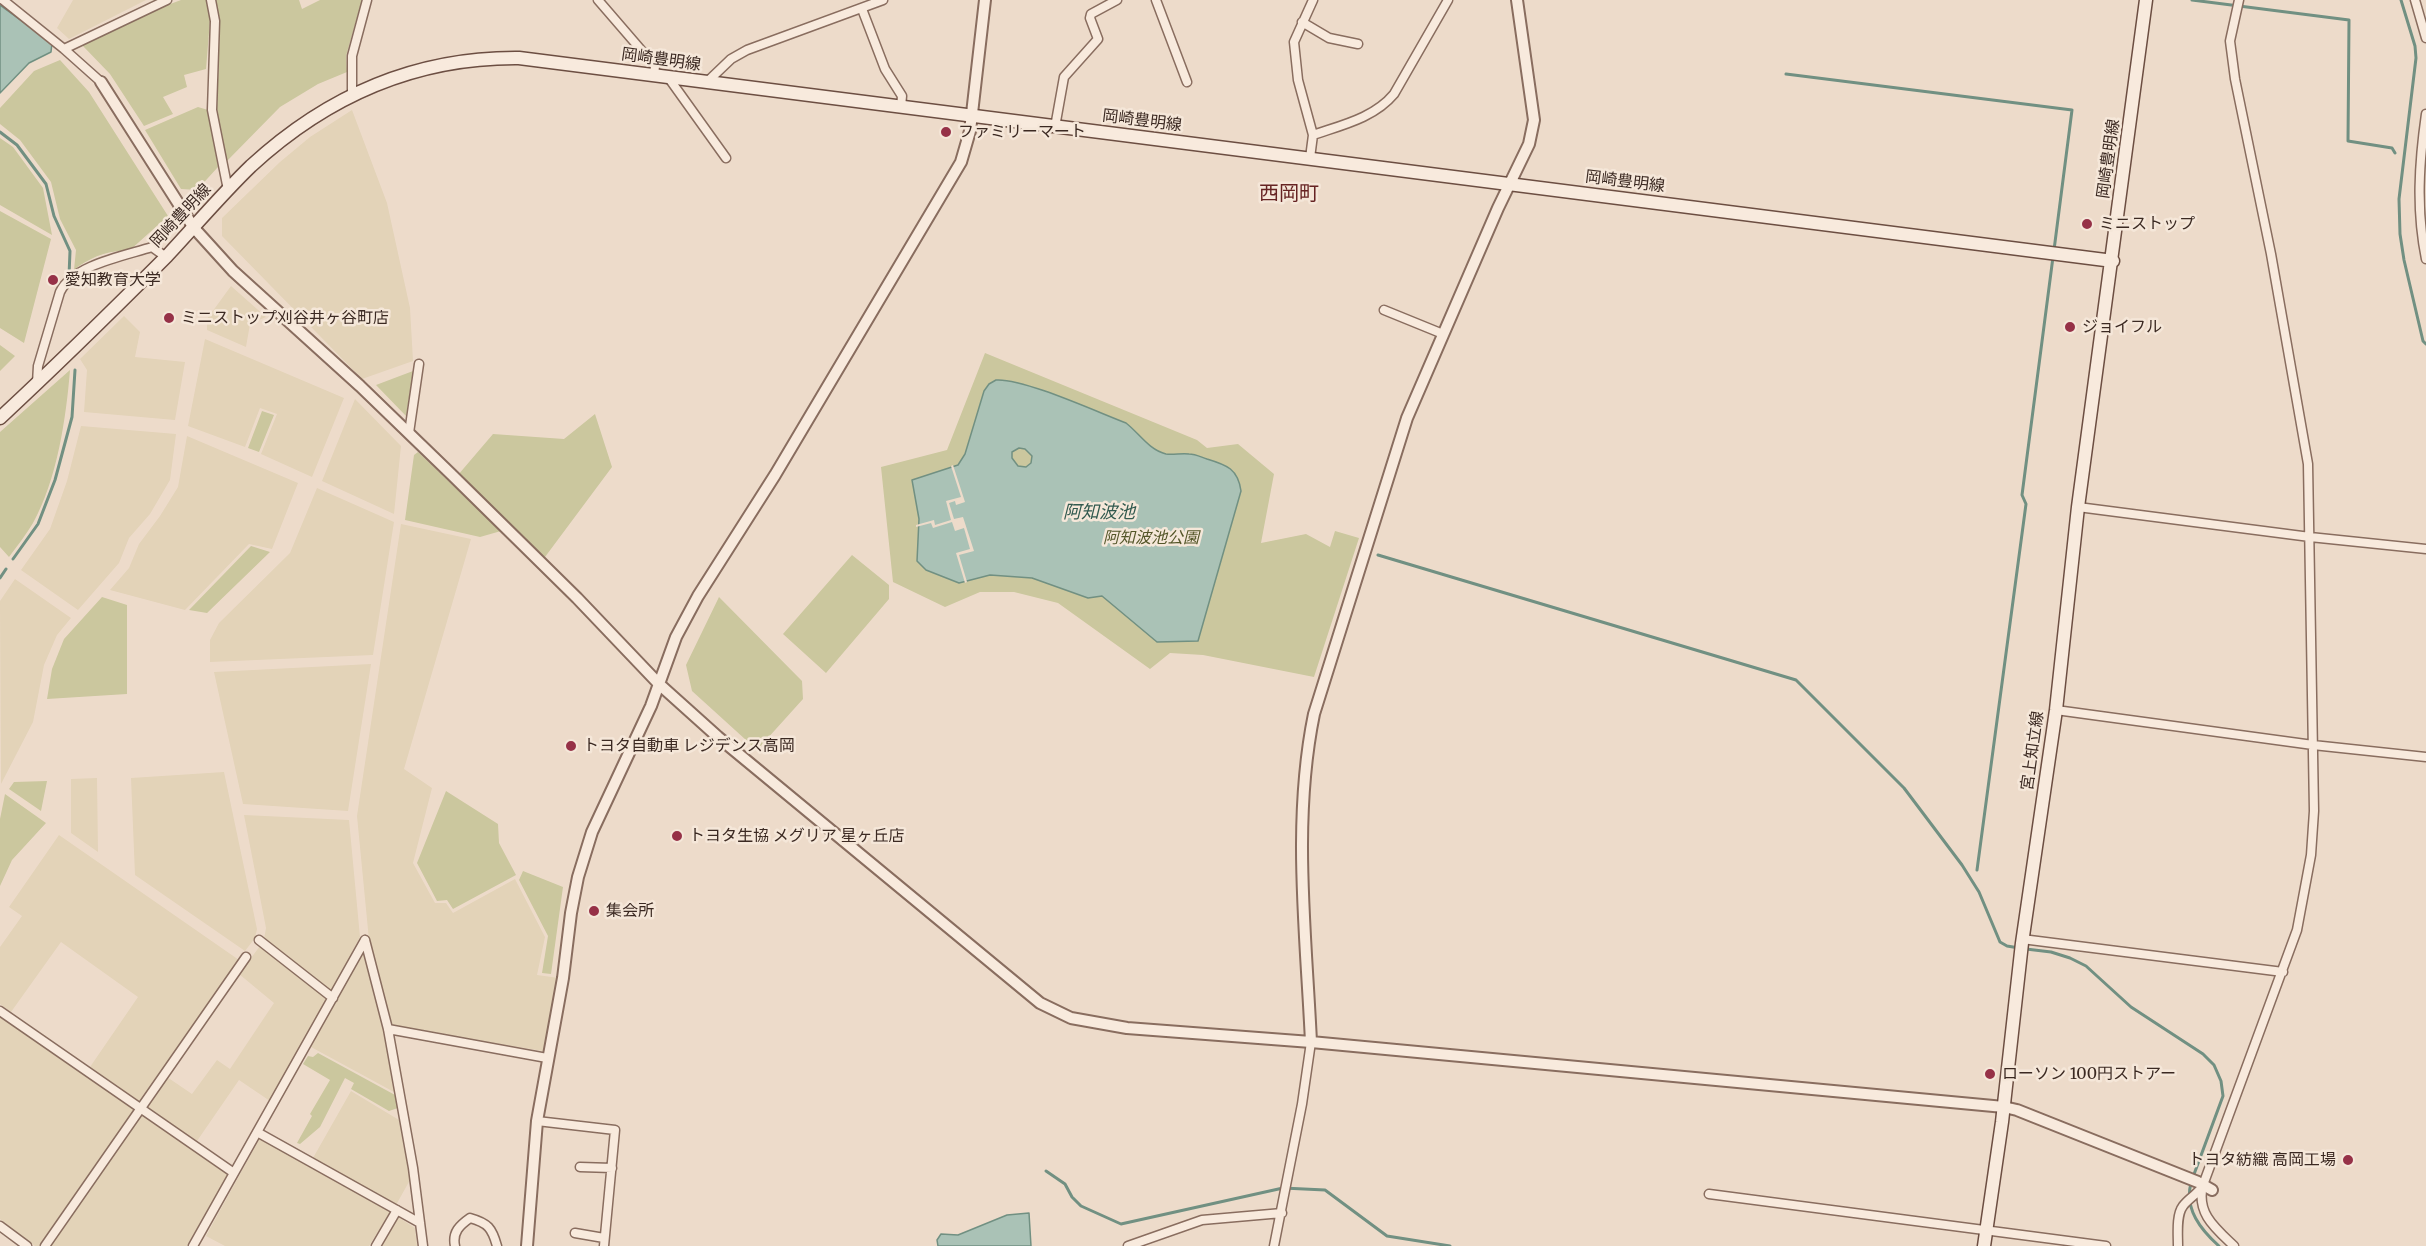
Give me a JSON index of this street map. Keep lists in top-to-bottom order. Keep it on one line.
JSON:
{"streets":{"main road":["岡崎豊明線","宮上知立線"]},"crossings":[["岡崎豊明線","宮上知立線"]],"districts":["西岡町"],"water":["阿知波池"],"parks":["阿知波池公園"],"places":["ファミリーマート","ミニストップ","愛知教育大学","ミニストップ刈谷井ヶ谷町店","ジョイフル","トヨタ自動車 レジデンス高岡","トヨタ生協 メグリア 星ヶ丘店","集会所","ローソン 100円ストアー","トヨタ紡織 高岡工場"]}
